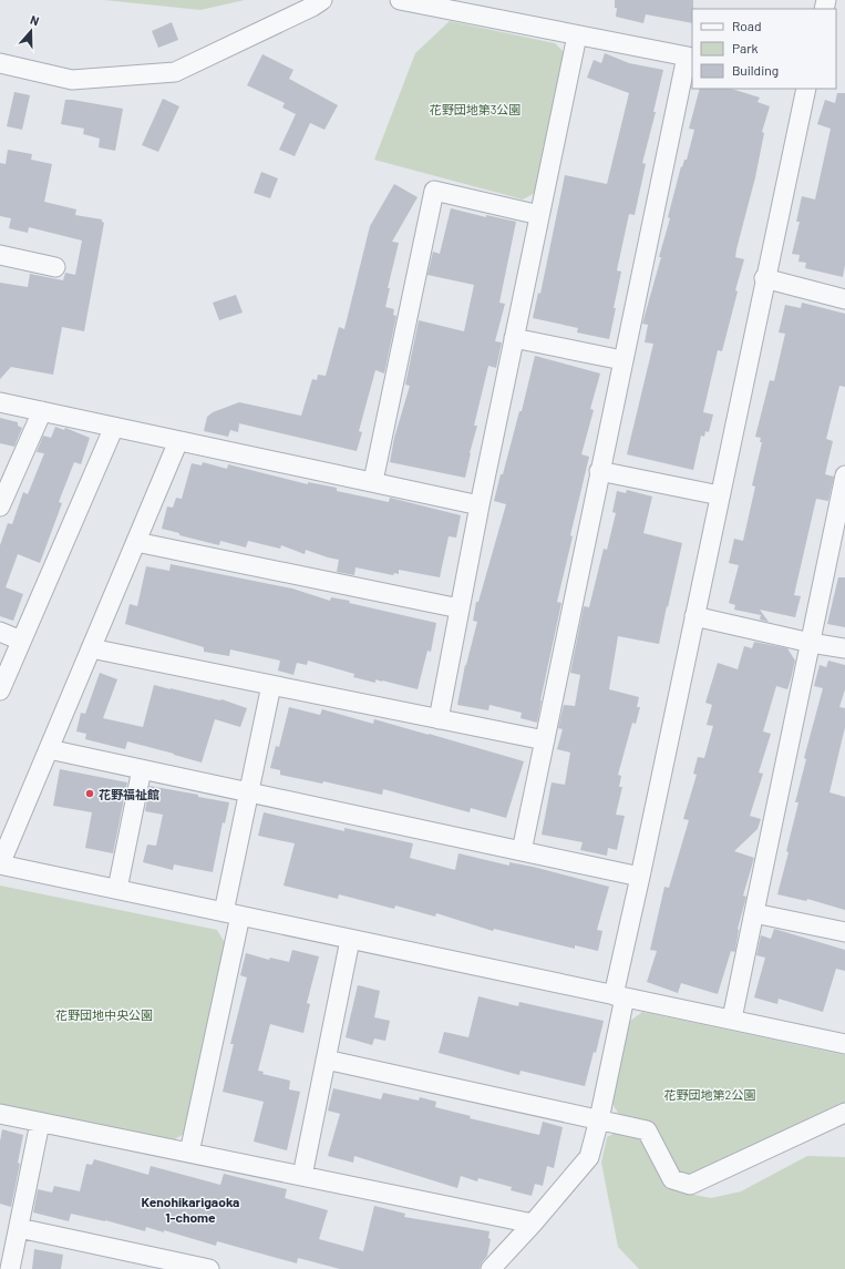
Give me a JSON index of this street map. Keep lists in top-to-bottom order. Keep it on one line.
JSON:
{"districts":["Kenohikarigaoka 1-chome"],"parks":["花野団地第3公園","花野団地中央公園","花野団地第2公園"],"places":["花野福祉館"],"legend":["Road","Park","Building"],"north":"top"}
